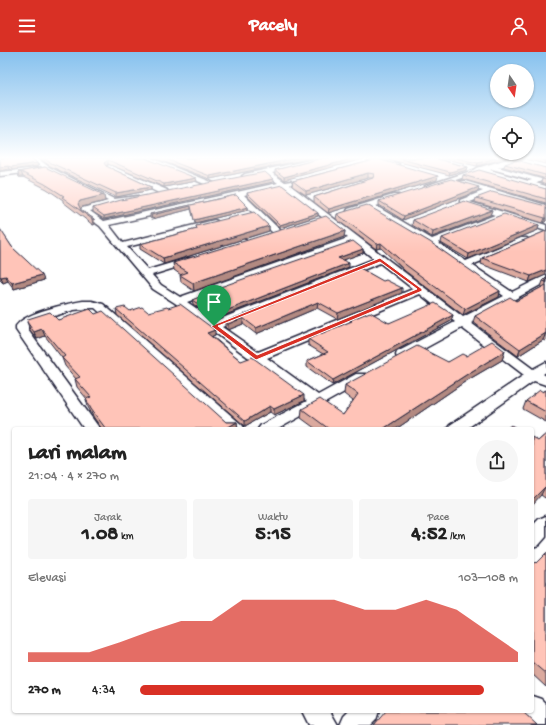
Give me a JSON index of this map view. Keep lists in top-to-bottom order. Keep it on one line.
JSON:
{"north":"bottom","page":{"header":"Pacely","heading":["Lari malam","21:04 · 4 × 270 m"],"stats":[["Jarak","1.08 km"],["Waktu","5:15"],["Pace","4:52 /km"]],"chart":["Elevasi","103–108 m"],"list":[{"name":"270 m","note":"4:34"}]}}
